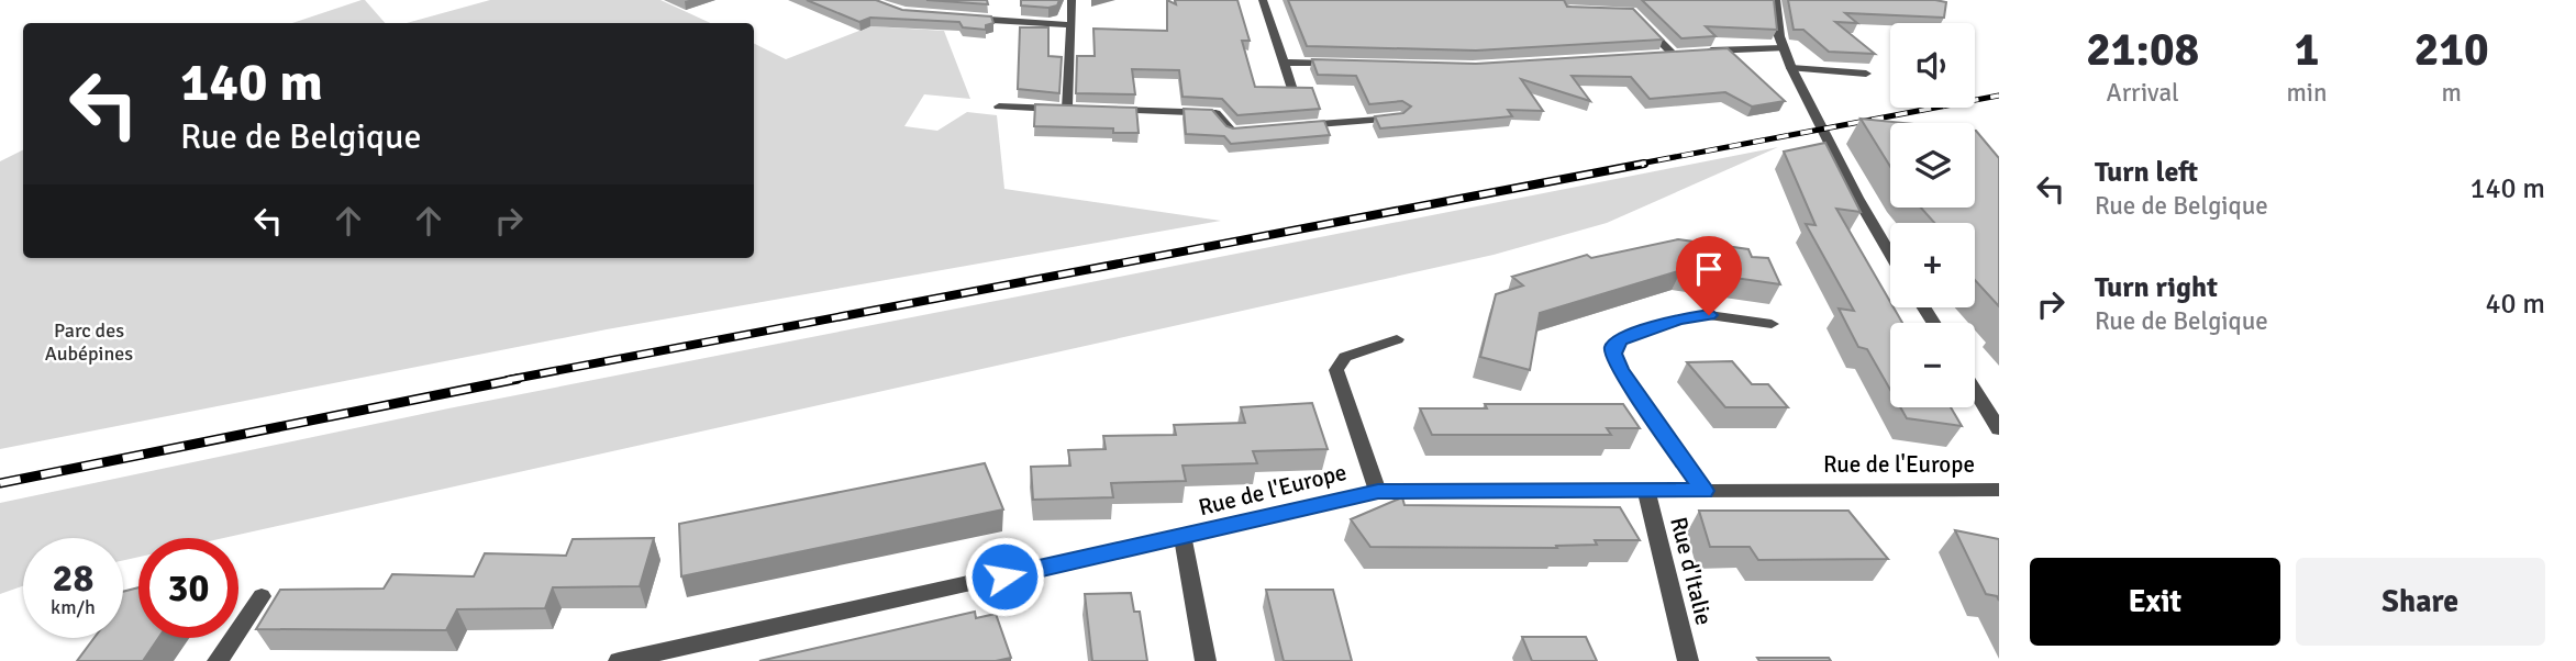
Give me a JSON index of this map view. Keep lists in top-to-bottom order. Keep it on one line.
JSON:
{"streets":{"street":["Rue de l'Europe","Rue d'Italie"]},"crossings":[["Rue de l'Europe","Rue d'Italie"]],"parks":["Parc des Aubépines"],"page":{"eta":["21:08","Arrival","1","min","210","m"],"map_buttons":["+","−"],"turn":["140 m","Rue de Belgique"],"list":[{"name":"Turn left","note":"Rue de Belgique","value":"140 m"},{"name":"Turn right","note":"Rue de Belgique","value":"40 m"}],"speed":"28 km/h","limit":"30","buttons":["Exit","Share"]}}
